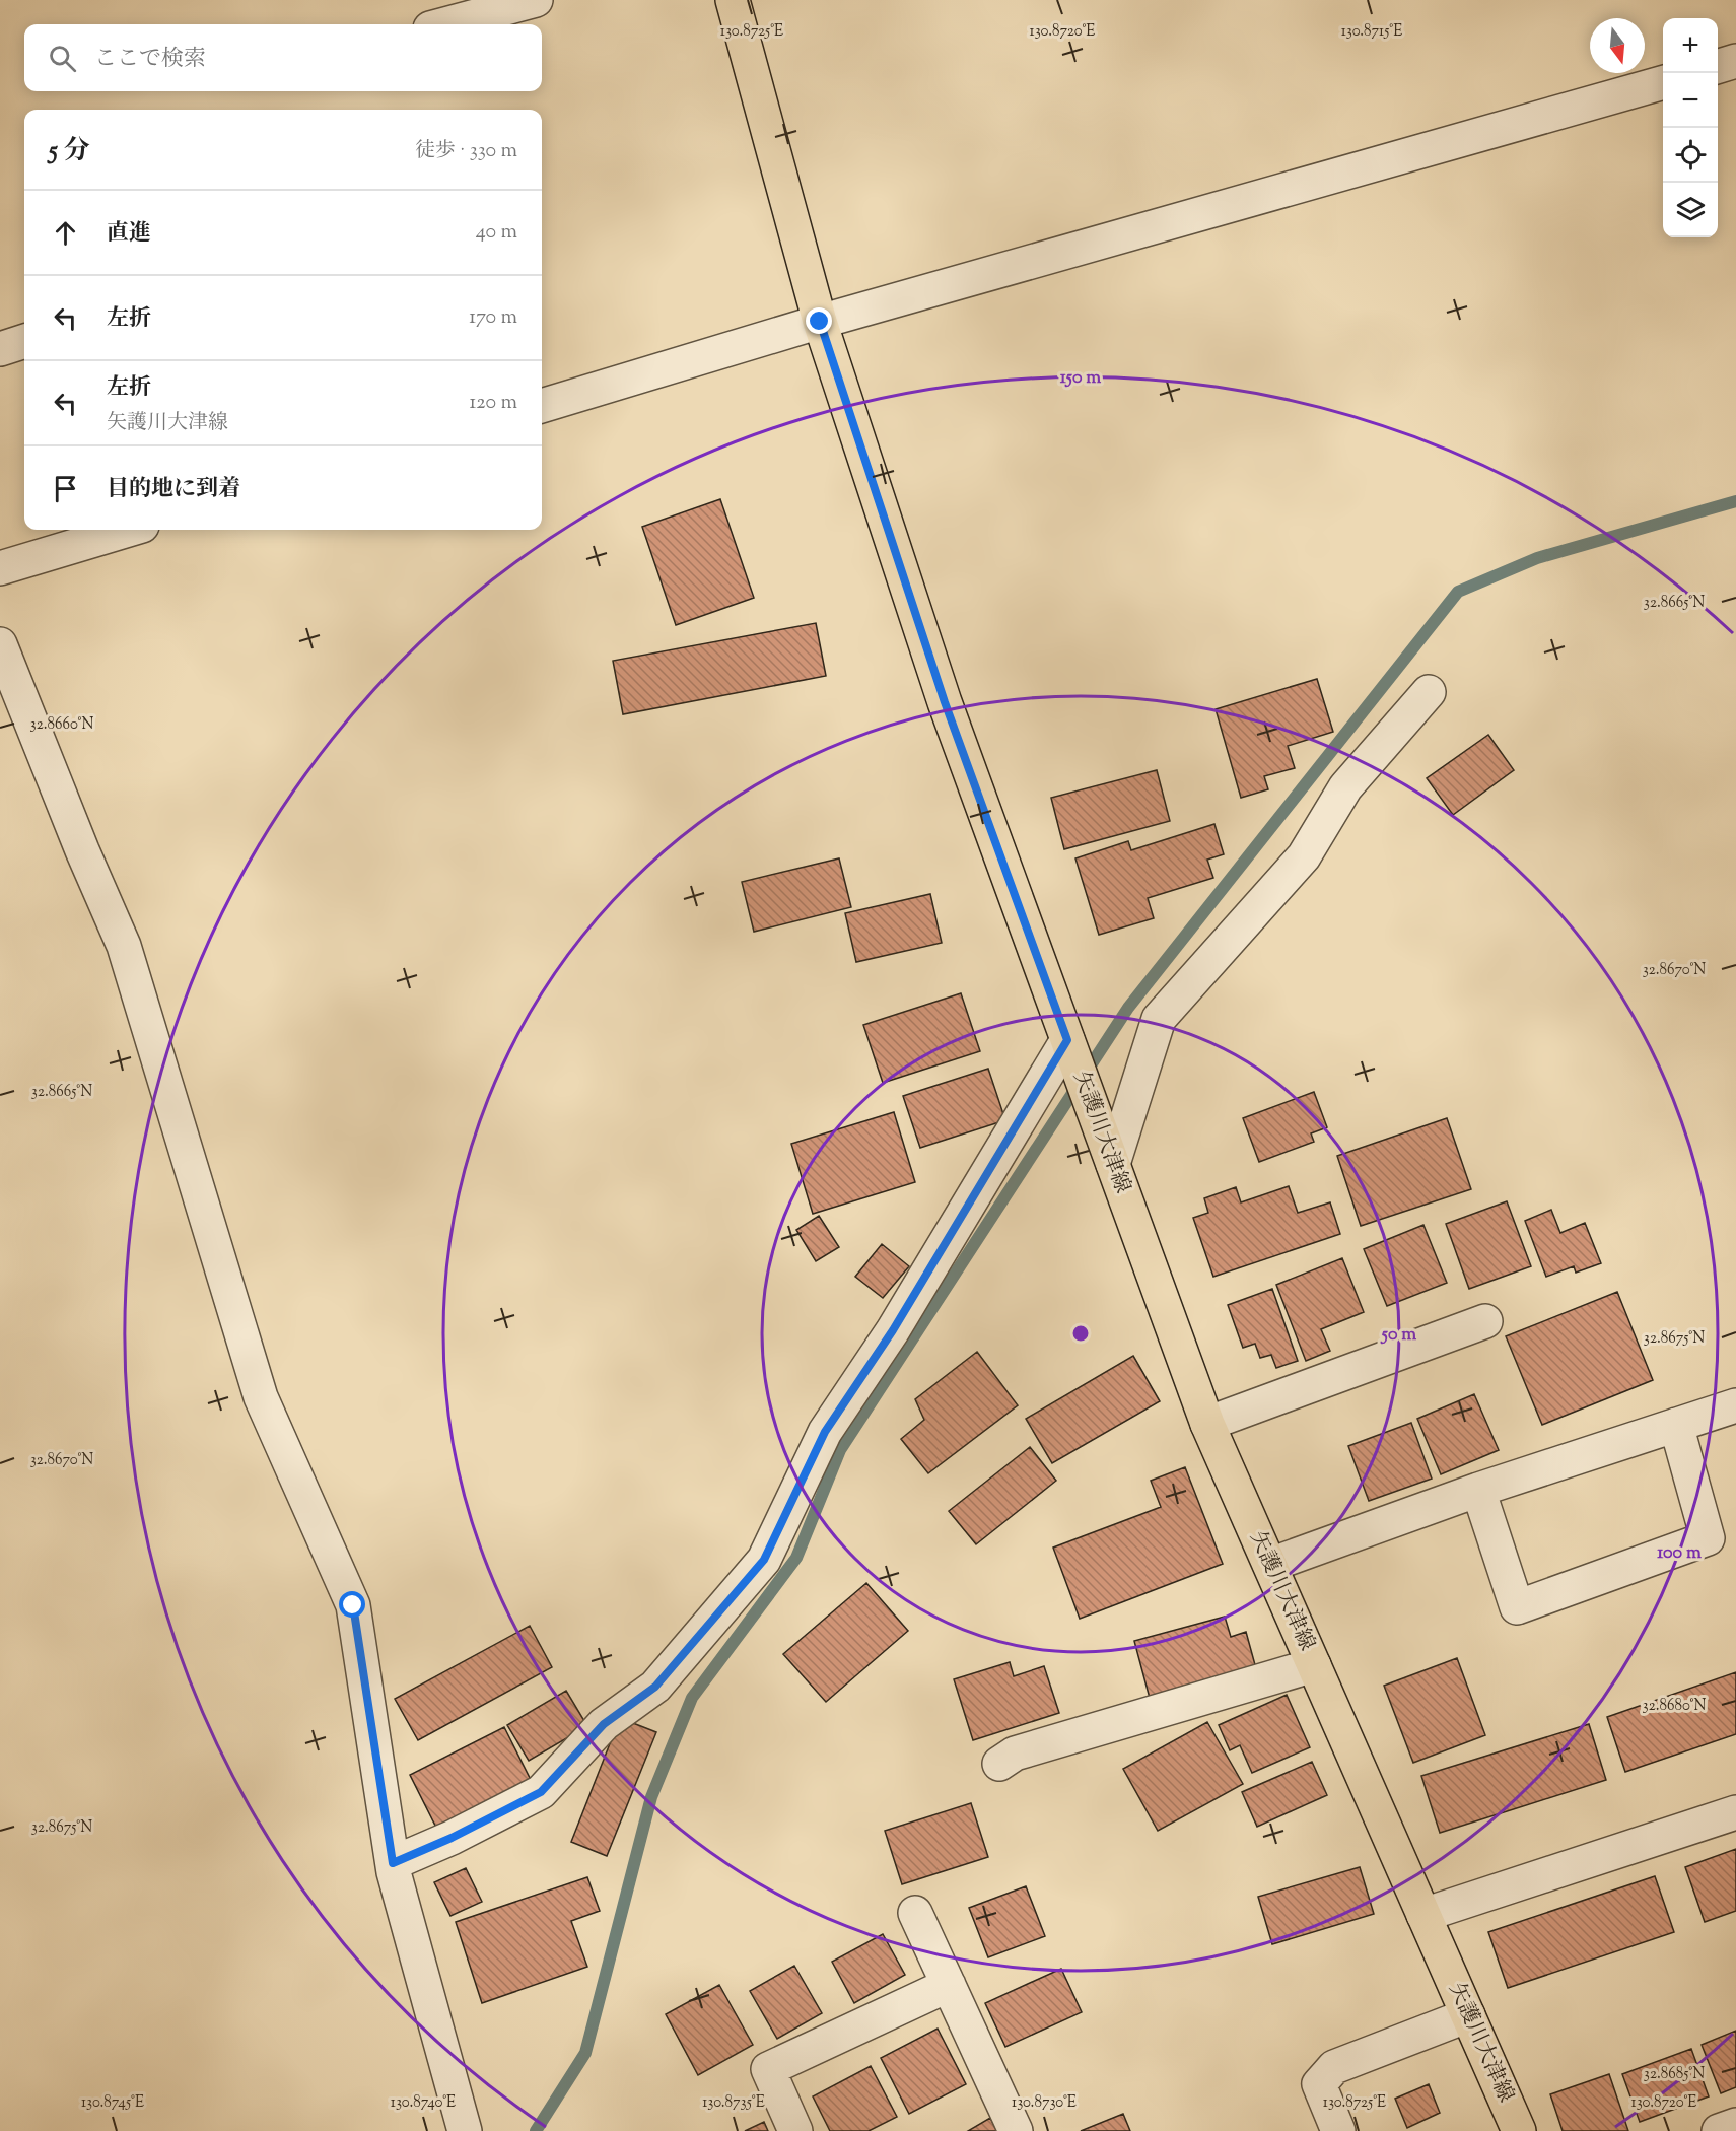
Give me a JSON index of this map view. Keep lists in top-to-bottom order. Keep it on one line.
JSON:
{"streets":{"main road":["矢護川大津線"]},"north":"bottom","page":{"map_buttons":["+","−"],"search":"ここで検索","heading":["5 分","徒歩 · 330 m"],"list":[["直進","40 m"],["左折","170 m"],["左折","矢護川大津線","120 m"],"目的地に到着"]},"coordinates":["130.8725°E","130.8720°E","130.8715°E","32.8665°N","32.8660°N","32.8670°N","32.8675°N","32.8680°N","32.8685°N","130.8745°E","130.8740°E","130.8735°E","130.8730°E"],"rings":["150 m","50 m","100 m"]}
